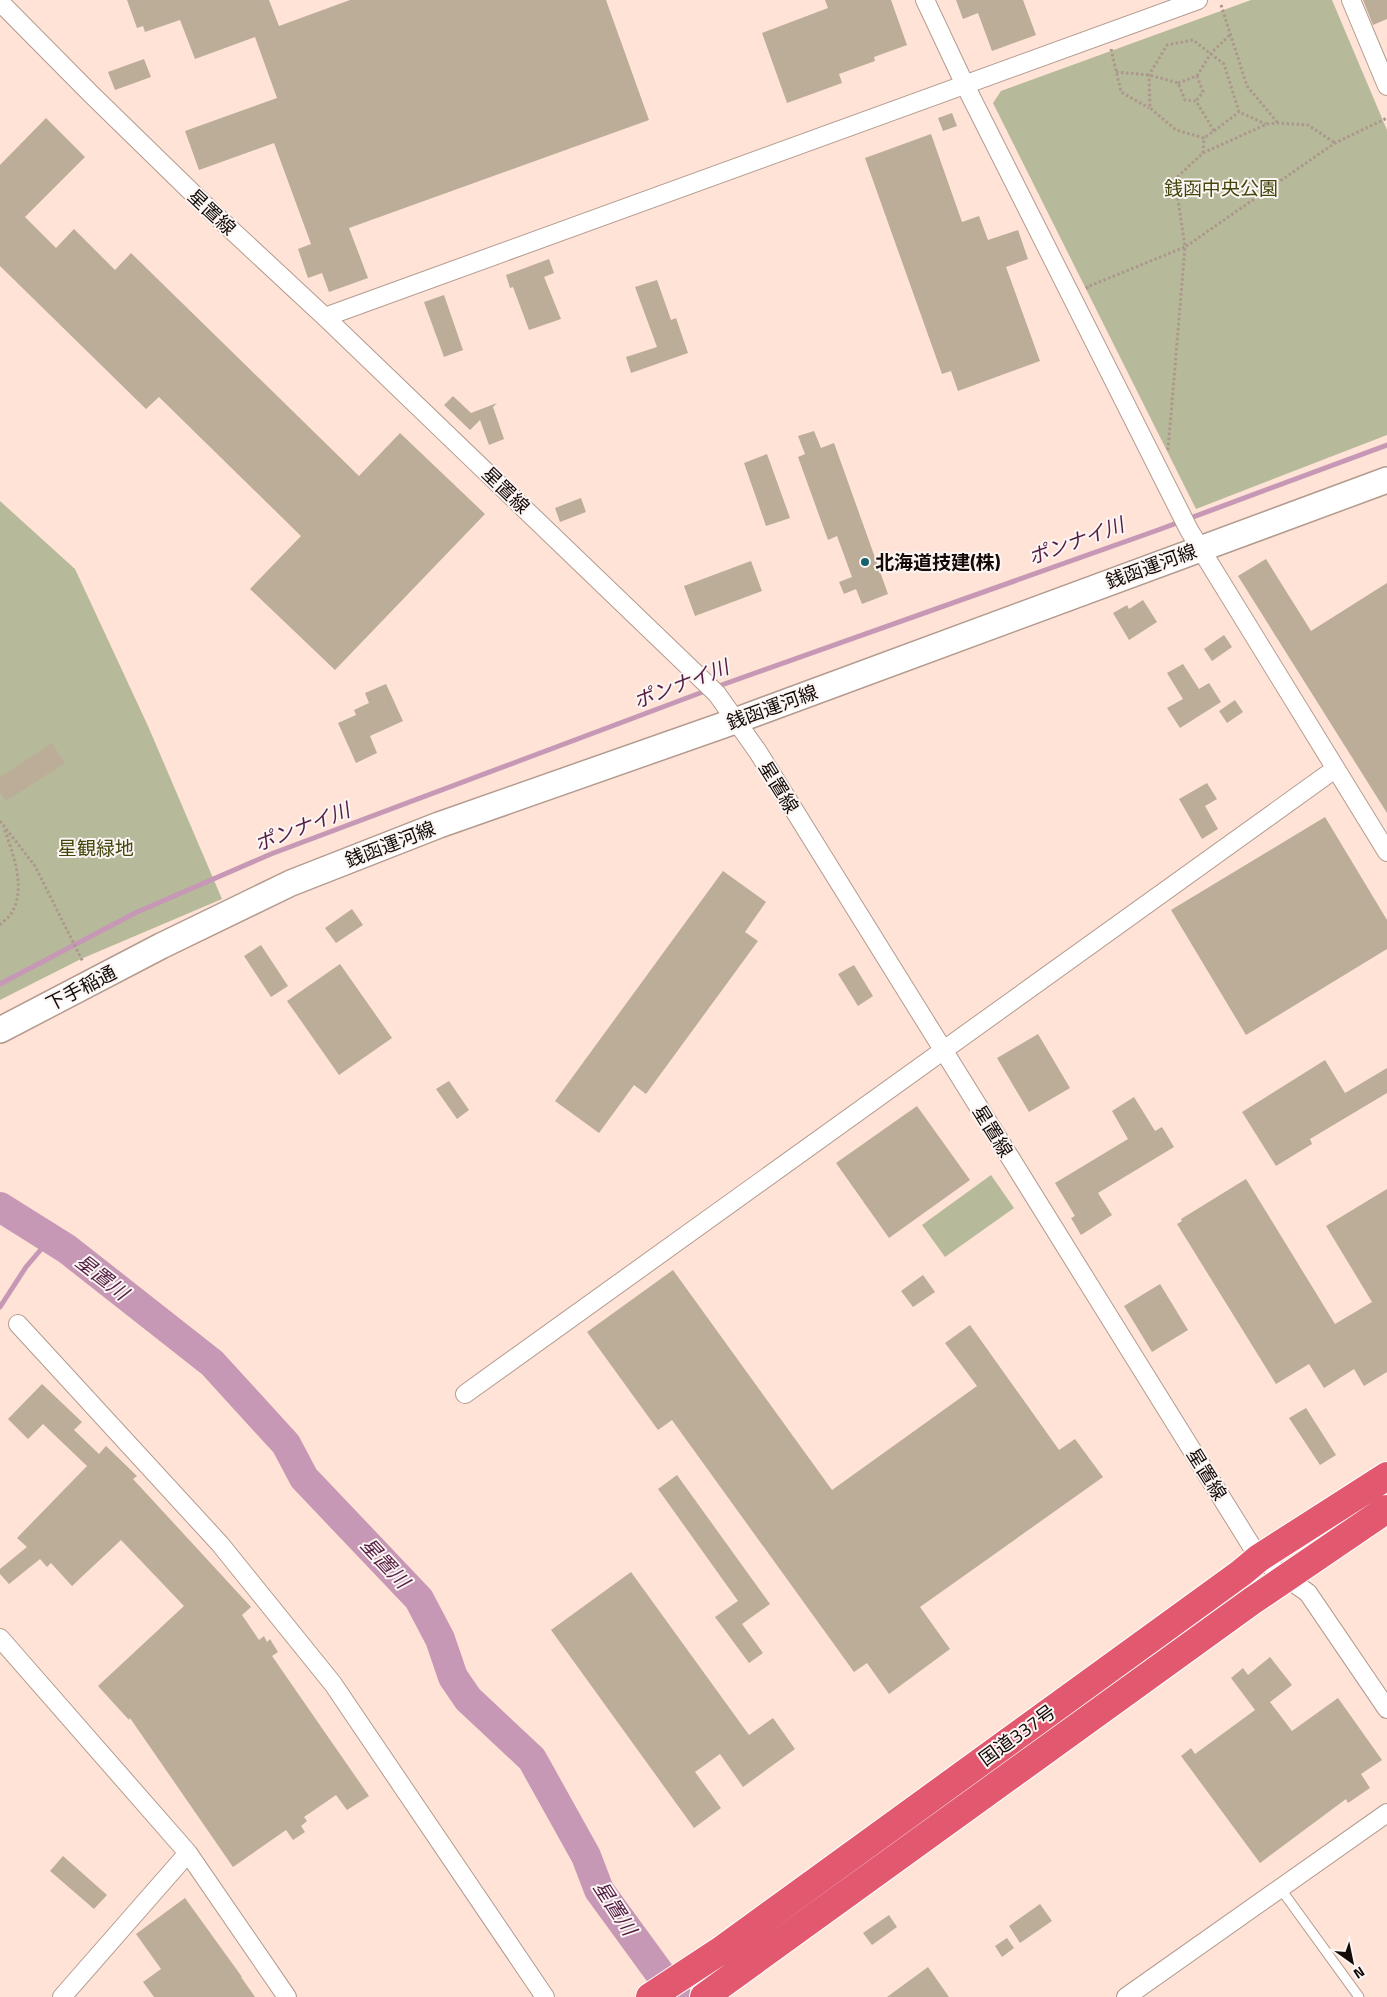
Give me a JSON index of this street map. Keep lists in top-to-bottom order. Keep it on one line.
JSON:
{"streets":{"highway":["国道337号"],"street":["星置線","銭函運河線","下手稲通"]},"crossings":[["星置線","銭函運河線"],["星置線","国道337号"],["銭函運河線","下手稲通"]],"water":["ポンナイ川","星置川"],"parks":["銭函中央公園","星観緑地"],"places":["北海道技建(株)"],"north":"bottom right"}
